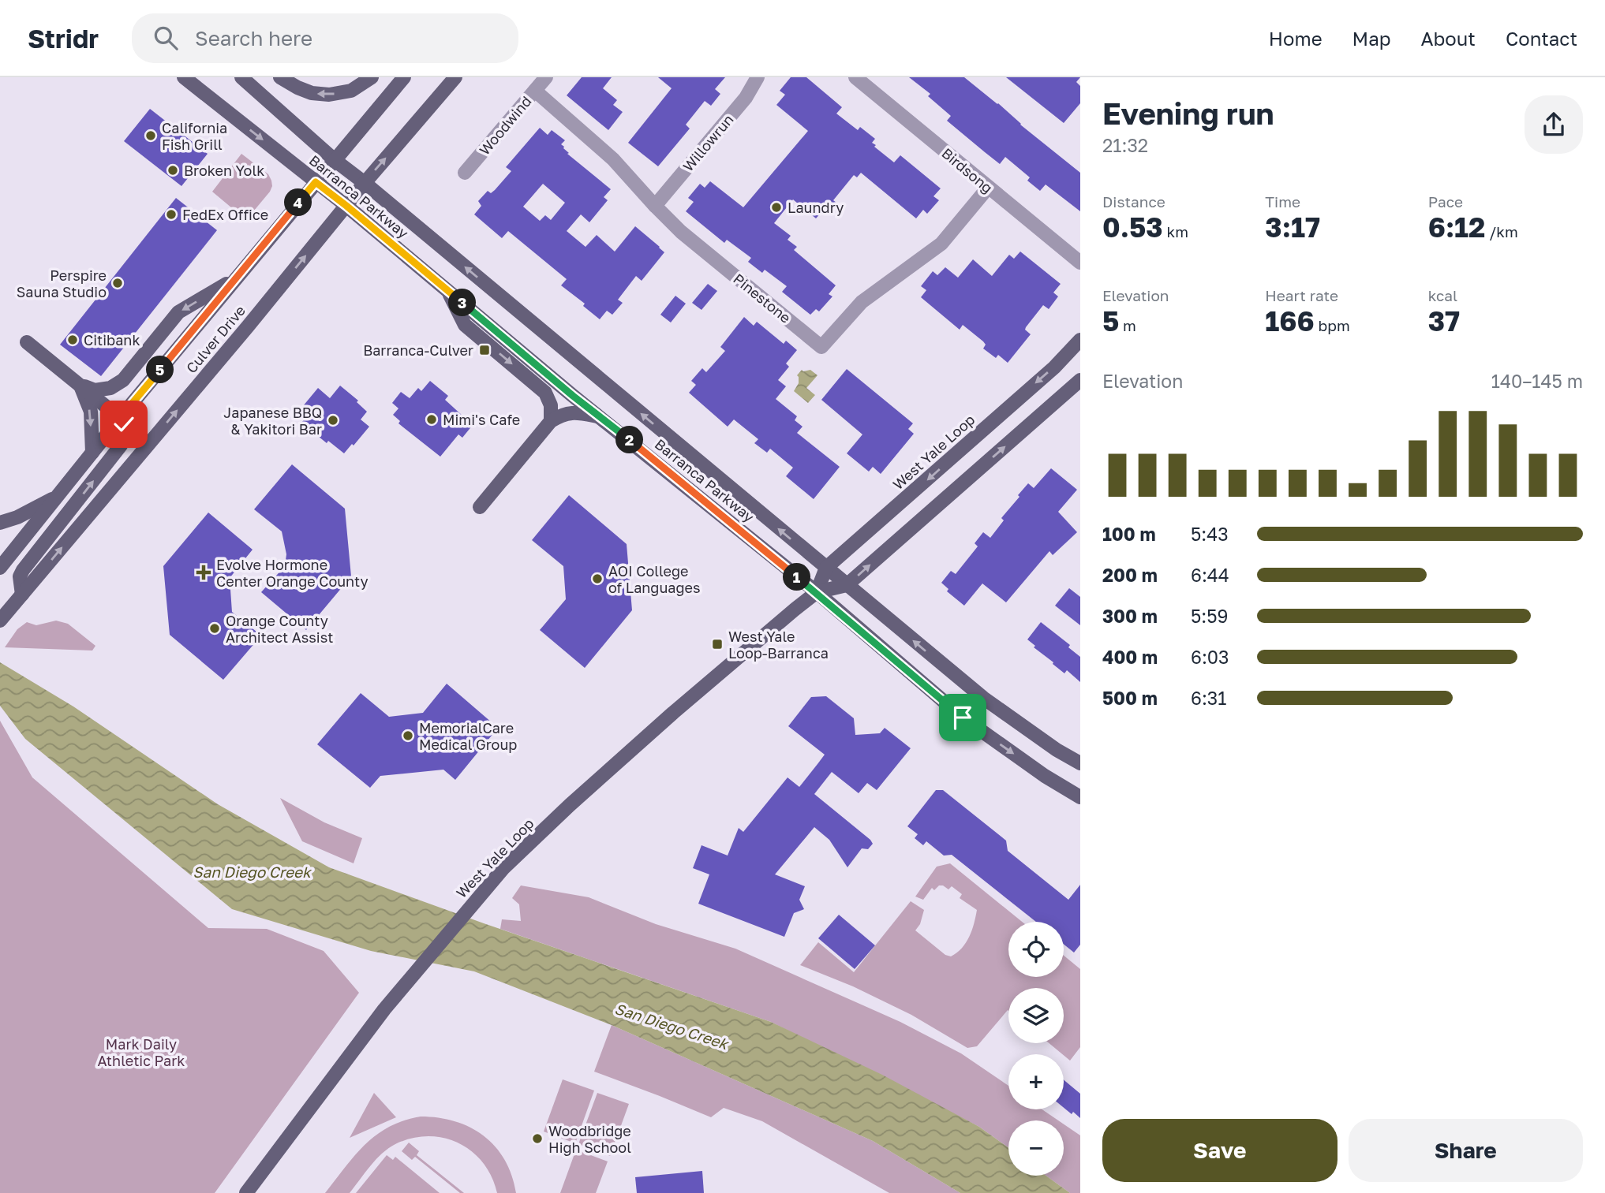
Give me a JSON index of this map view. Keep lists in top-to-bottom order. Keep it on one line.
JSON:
{"streets":{"main road":["Barranca Parkway","Culver Drive","West Yale Loop"],"street":["Woodwind","Willowrun","Birdsong","Pinestone"]},"crossings":[["Woodwind","Pinestone"],["Willowrun","Pinestone"],["Birdsong","Pinestone"],["Barranca Parkway","Culver Drive"],["Barranca Parkway","West Yale Loop"]],"water":["San Diego Creek"],"parks":["Mark Daily Athletic Park"],"places":{"other":["California Fish Grill","Broken Yolk","Laundry","FedEx Office","Perspire Sauna Studio","Citibank","Mimi's Cafe","Japanese BBQ & Yakitori Bar","AOI College of Languages","Orange County Architect Assist","MemorialCare Medical Group","Woodbridge High School"],"transit":["Barranca-Culver","West Yale Loop-Barranca"],"health":["Evolve Hormone Center Orange County"]},"page":{"header":"Stridr","search":"Search here","nav":["Home","Map","About","Contact"],"heading":["Evening run","21:32"],"stats":[["Distance","0.53 km"],["Time","3:17"],["Pace","6:12 /km"],["Elevation","5 m"],["Heart rate","166 bpm"],["kcal","37"]],"pins":["4","3","5","2","1"],"chart":["Elevation","140–145 m"],"list":[{"name":"100 m","note":"5:43"},{"name":"200 m","note":"6:44"},{"name":"300 m","note":"5:59"},{"name":"400 m","note":"6:03"},{"name":"500 m","note":"6:31"}],"map_buttons":["+","−"],"buttons":["Save","Share"]}}
